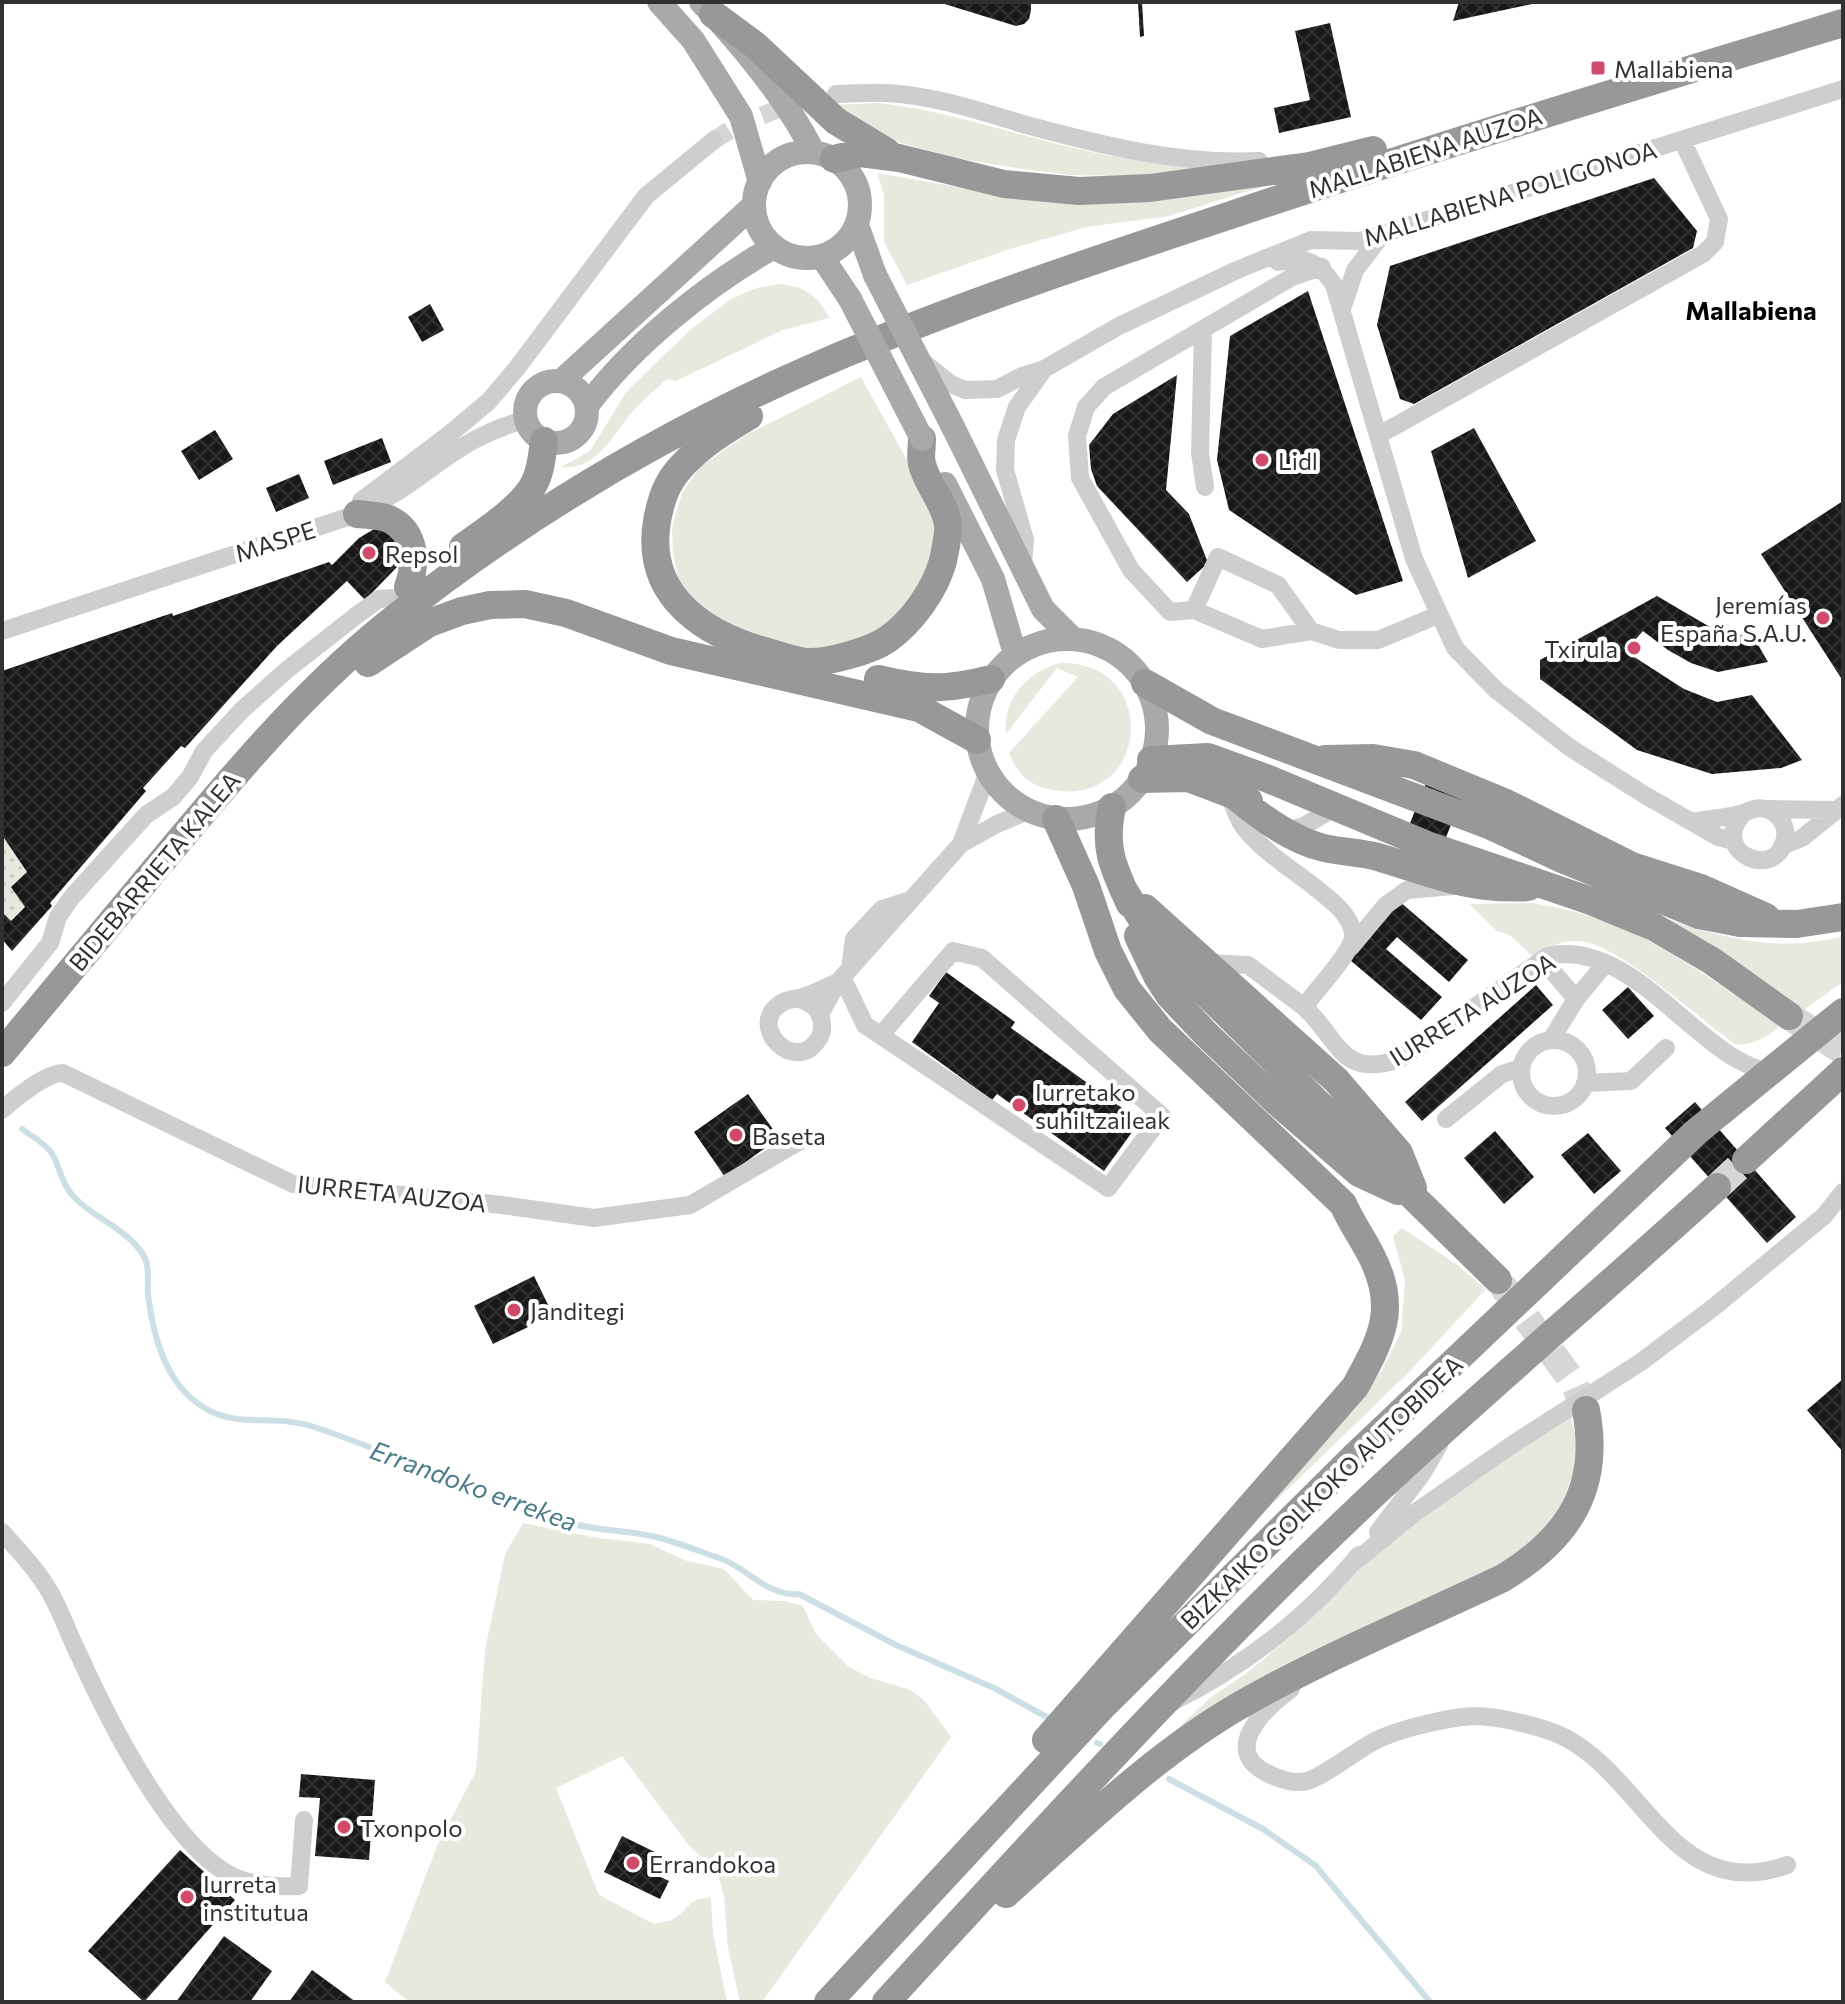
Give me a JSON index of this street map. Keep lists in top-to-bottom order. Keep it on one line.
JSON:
{"streets":{"highway":["MALLABIENA AUZOA","BIDEBARRIETA KALEA","BIZKAIKO GOLKOKO AUTOBIDEA"],"street":["MALLABIENA POLIGONOA","MASPE","IURRETA AUZOA"]},"crossings":[["IURRETA AUZOA","BIZKAIKO GOLKOKO AUTOBIDEA"]],"districts":["Mallabiena"],"water":["Errandoko errekea"],"places":{"transit":["Mallabiena"],"other":["Lidl","Repsol","Jeremías España S.A.U.","Txirula","Iurretako suhiltzaileak","Baseta","Janditegi","Txonpolo","Errandokoa","Iurreta institutua"]}}
